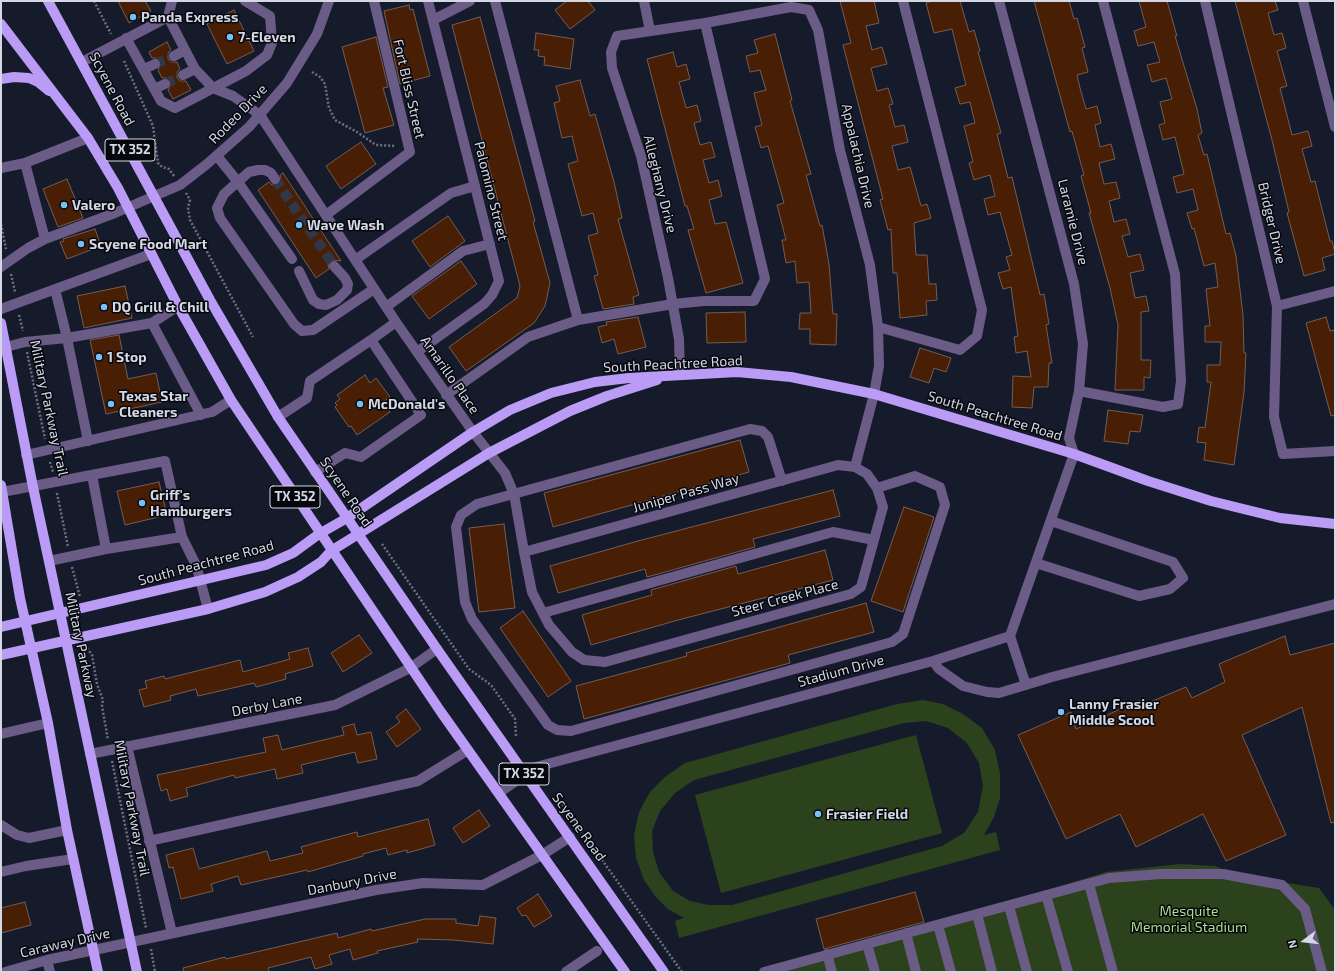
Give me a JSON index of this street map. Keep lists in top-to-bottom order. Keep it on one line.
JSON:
{"streets":{"main road":["Scyene Road","TX 352","South Peachtree Road","Military Parkway"],"street":["Fort Bliss Street","Rodeo Drive","Appalachia Drive","Alleghany Drive","Palomino Street","Laramie Drive","Bridger Drive","Amarillo Place","Juniper Pass Way","Steer Creek Place","Stadium Drive","Derby Lane","Danbury Drive","Caraway Drive"],"path":["Military Parkway Trail"]},"crossings":[["Scyene Road","Rodeo Drive"],["Scyene Road","South Peachtree Road"],["Scyene Road","Stadium Drive"],["Scyene Road","Derby Lane"],["Scyene Road","Danbury Drive"],["Fort Bliss Street","Amarillo Place"],["Rodeo Drive","TX 352"],["Rodeo Drive","Amarillo Place"],["Rodeo Drive","Military Parkway Trail"],["TX 352","South Peachtree Road"],["TX 352","Stadium Drive"],["TX 352","Derby Lane"],["TX 352","Danbury Drive"],["Appalachia Drive","Alleghany Drive"],["Appalachia Drive","South Peachtree Road"],["Appalachia Drive","Juniper Pass Way"],["Appalachia Drive","Steer Creek Place"],["Alleghany Drive","South Peachtree Road"],["Palomino Street","Amarillo Place"],["Laramie Drive","South Peachtree Road"],["South Peachtree Road","Amarillo Place"],["South Peachtree Road","Military Parkway Trail"],["South Peachtree Road","Military Parkway"],["Amarillo Place","Juniper Pass Way"],["Amarillo Place","Steer Creek Place"],["Military Parkway Trail","Derby Lane"],["Military Parkway Trail","Danbury Drive"],["Juniper Pass Way","Steer Creek Place"],["Military Parkway","Derby Lane"],["Military Parkway","Danbury Drive"],["Military Parkway","Caraway Drive"],["Danbury Drive","Caraway Drive"]],"parks":["Mesquite Memorial Stadium"],"places":["Panda Express","7-Eleven","Valero","Wave Wash","Scyene Food Mart","DQ Grill & Chill","1 Stop","Texas Star Cleaners","McDonald's","Griff's Hamburgers","Lanny Frasier Middle Scool","Frasier Field"],"north":"left"}
